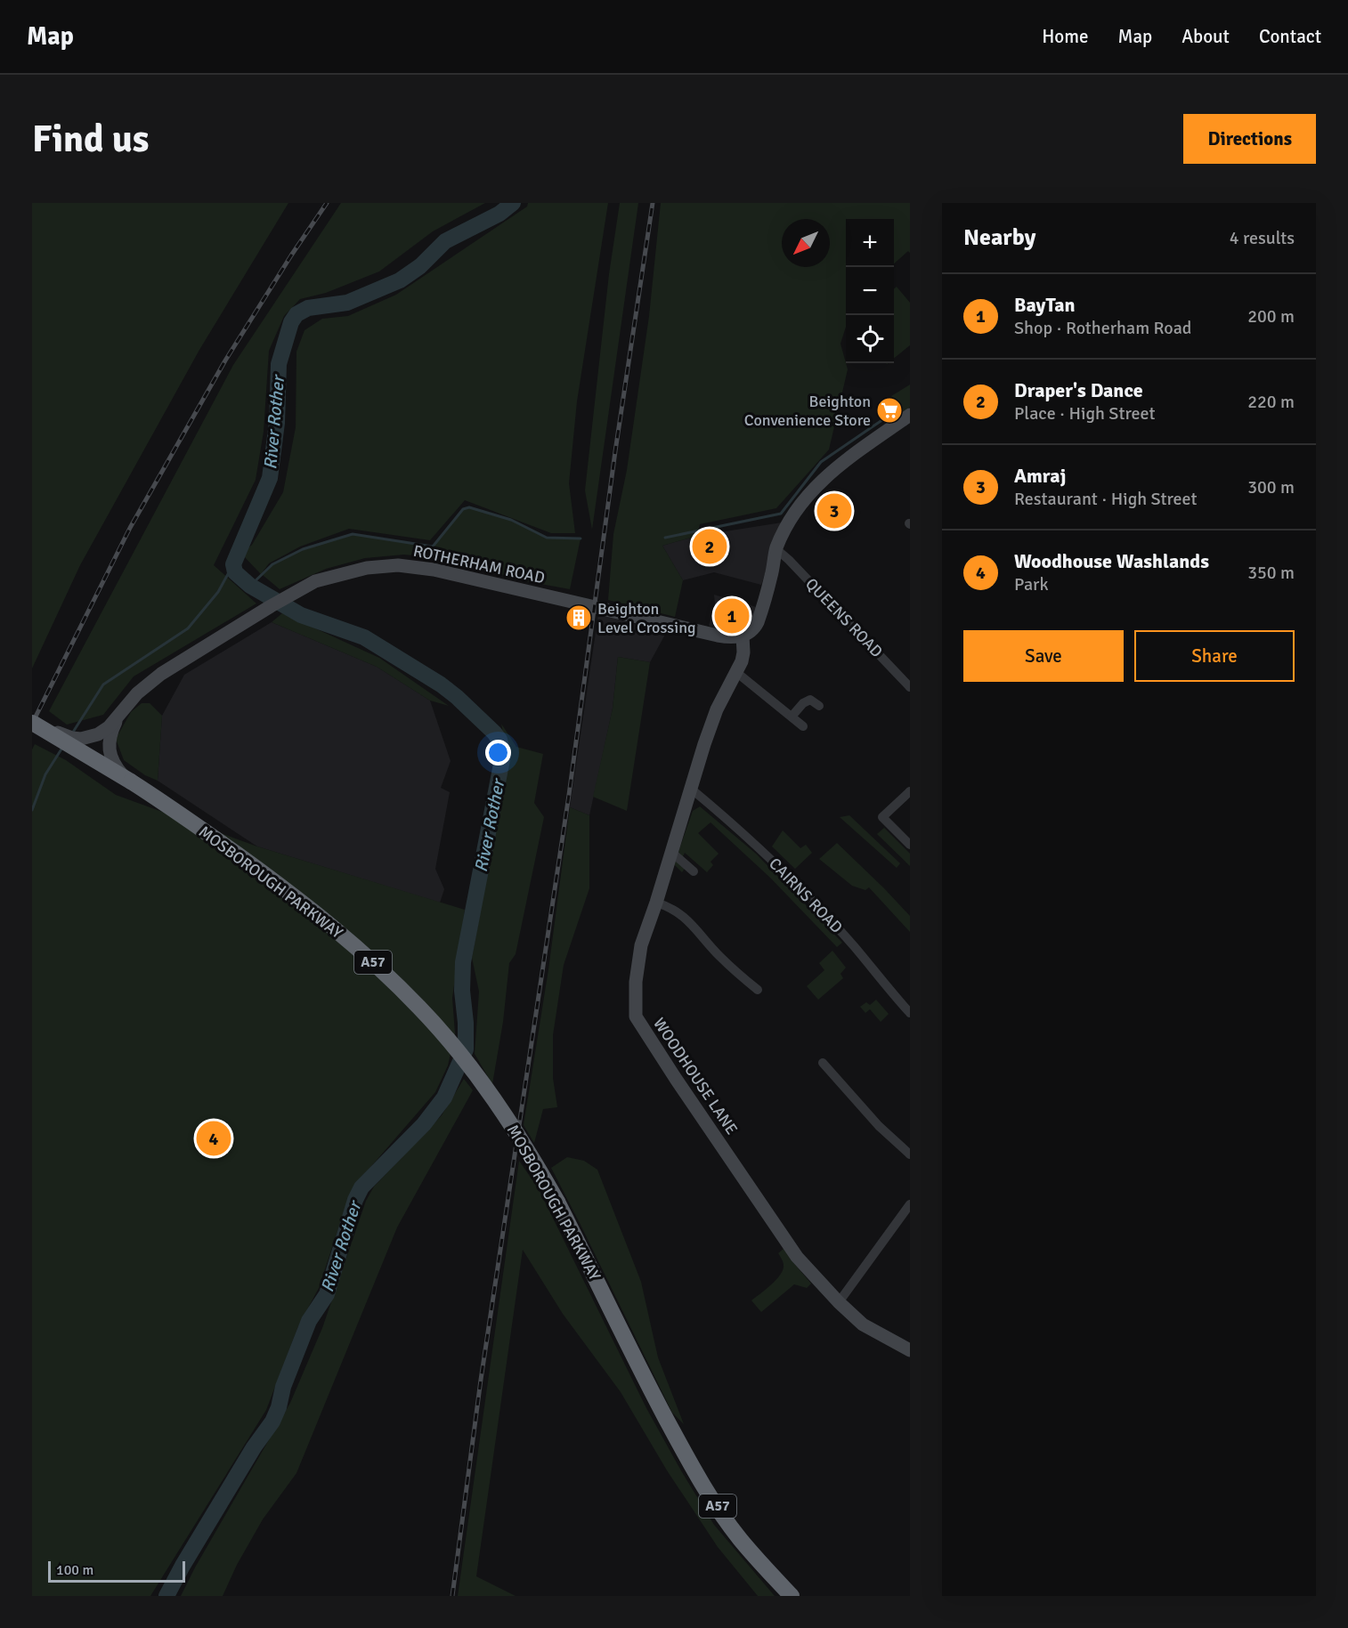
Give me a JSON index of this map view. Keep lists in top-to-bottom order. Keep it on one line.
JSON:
{"streets":{"highway":["MOSBOROUGH PARKWAY","A57"],"street":["ROTHERHAM ROAD","QUEENS ROAD","CAIRNS ROAD","WOODHOUSE LANE"]},"crossings":[["ROTHERHAM ROAD","WOODHOUSE LANE"],["CAIRNS ROAD","WOODHOUSE LANE"]],"water":["River Rother"],"places":{"supermarket":["Beighton Convenience Store"],"building":["Beighton Level Crossing"]},"scale_bar":"100 m","north":"bottom left","page":{"header":"Map","nav":["Home","Map","About","Contact"],"buttons":["Directions",["Save","Share"]],"title":"Find us","heading":["Nearby","4 results"],"map_buttons":["+","−"],"list":[{"mark":"1","name":"BayTan","note":"Shop · Rotherham Road","value":"200 m"},{"mark":"2","name":"Draper's Dance","note":"Place · High Street","value":"220 m"},{"mark":"3","name":"Amraj","note":"Restaurant · High Street","value":"300 m"},{"mark":"4","name":"Woodhouse Washlands","note":"Park","value":"350 m"}],"pins":["3","2","1","4"],"scale":"100 m"}}
